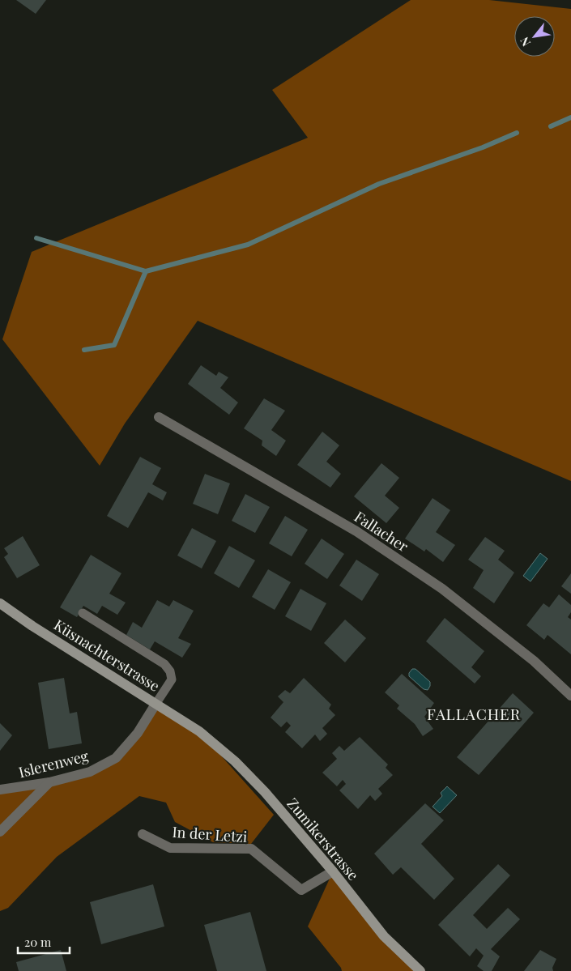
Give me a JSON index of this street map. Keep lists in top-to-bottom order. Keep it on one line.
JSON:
{"streets":{"main road":["Küsnachterstrasse","Zumikerstrasse"],"street":["Fallacher","Islerenweg","In der Letzi"]},"crossings":[["Küsnachterstrasse","Islerenweg"],["Küsnachterstrasse","Zumikerstrasse"],["In der Letzi","Zumikerstrasse"]],"districts":["FALLACHER"],"scale_bar":"20 m","north":"bottom left"}
